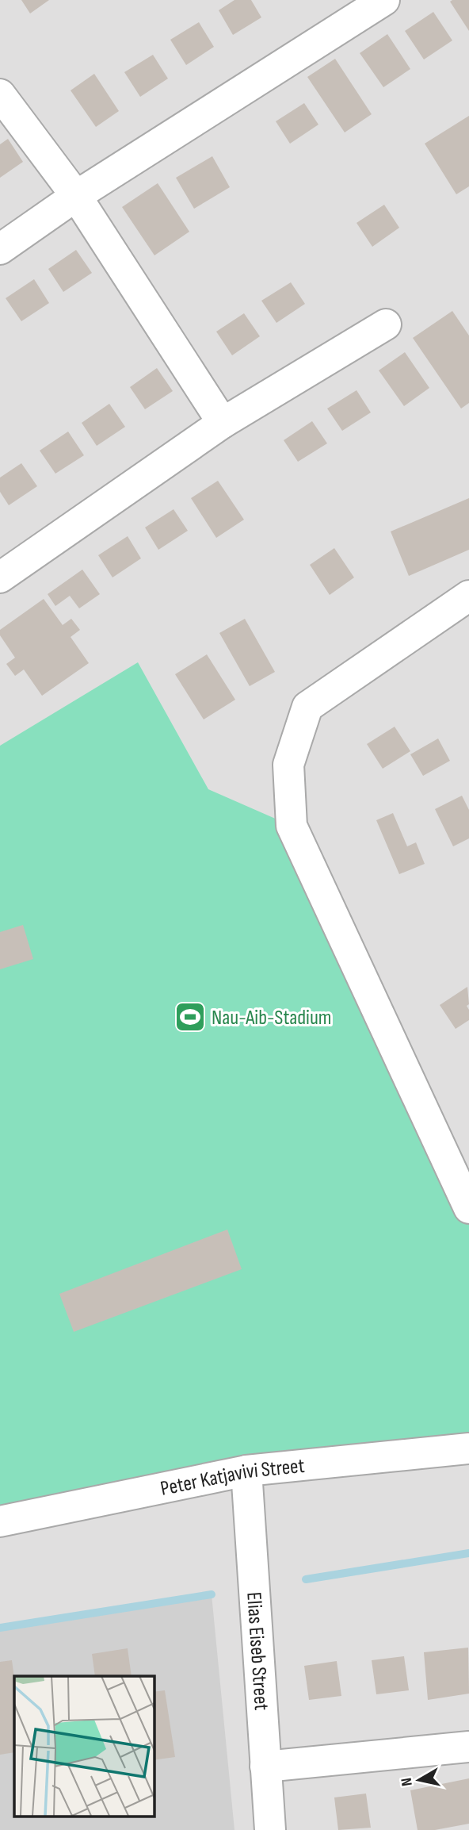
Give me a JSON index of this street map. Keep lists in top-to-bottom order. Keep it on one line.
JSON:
{"streets":{"street":["Peter Katjavivi Street","Elias Eiseb Street"]},"crossings":[["Peter Katjavivi Street","Elias Eiseb Street"]],"places":{"sports":["Nau-Aib-Stadium"]},"north":"left"}
